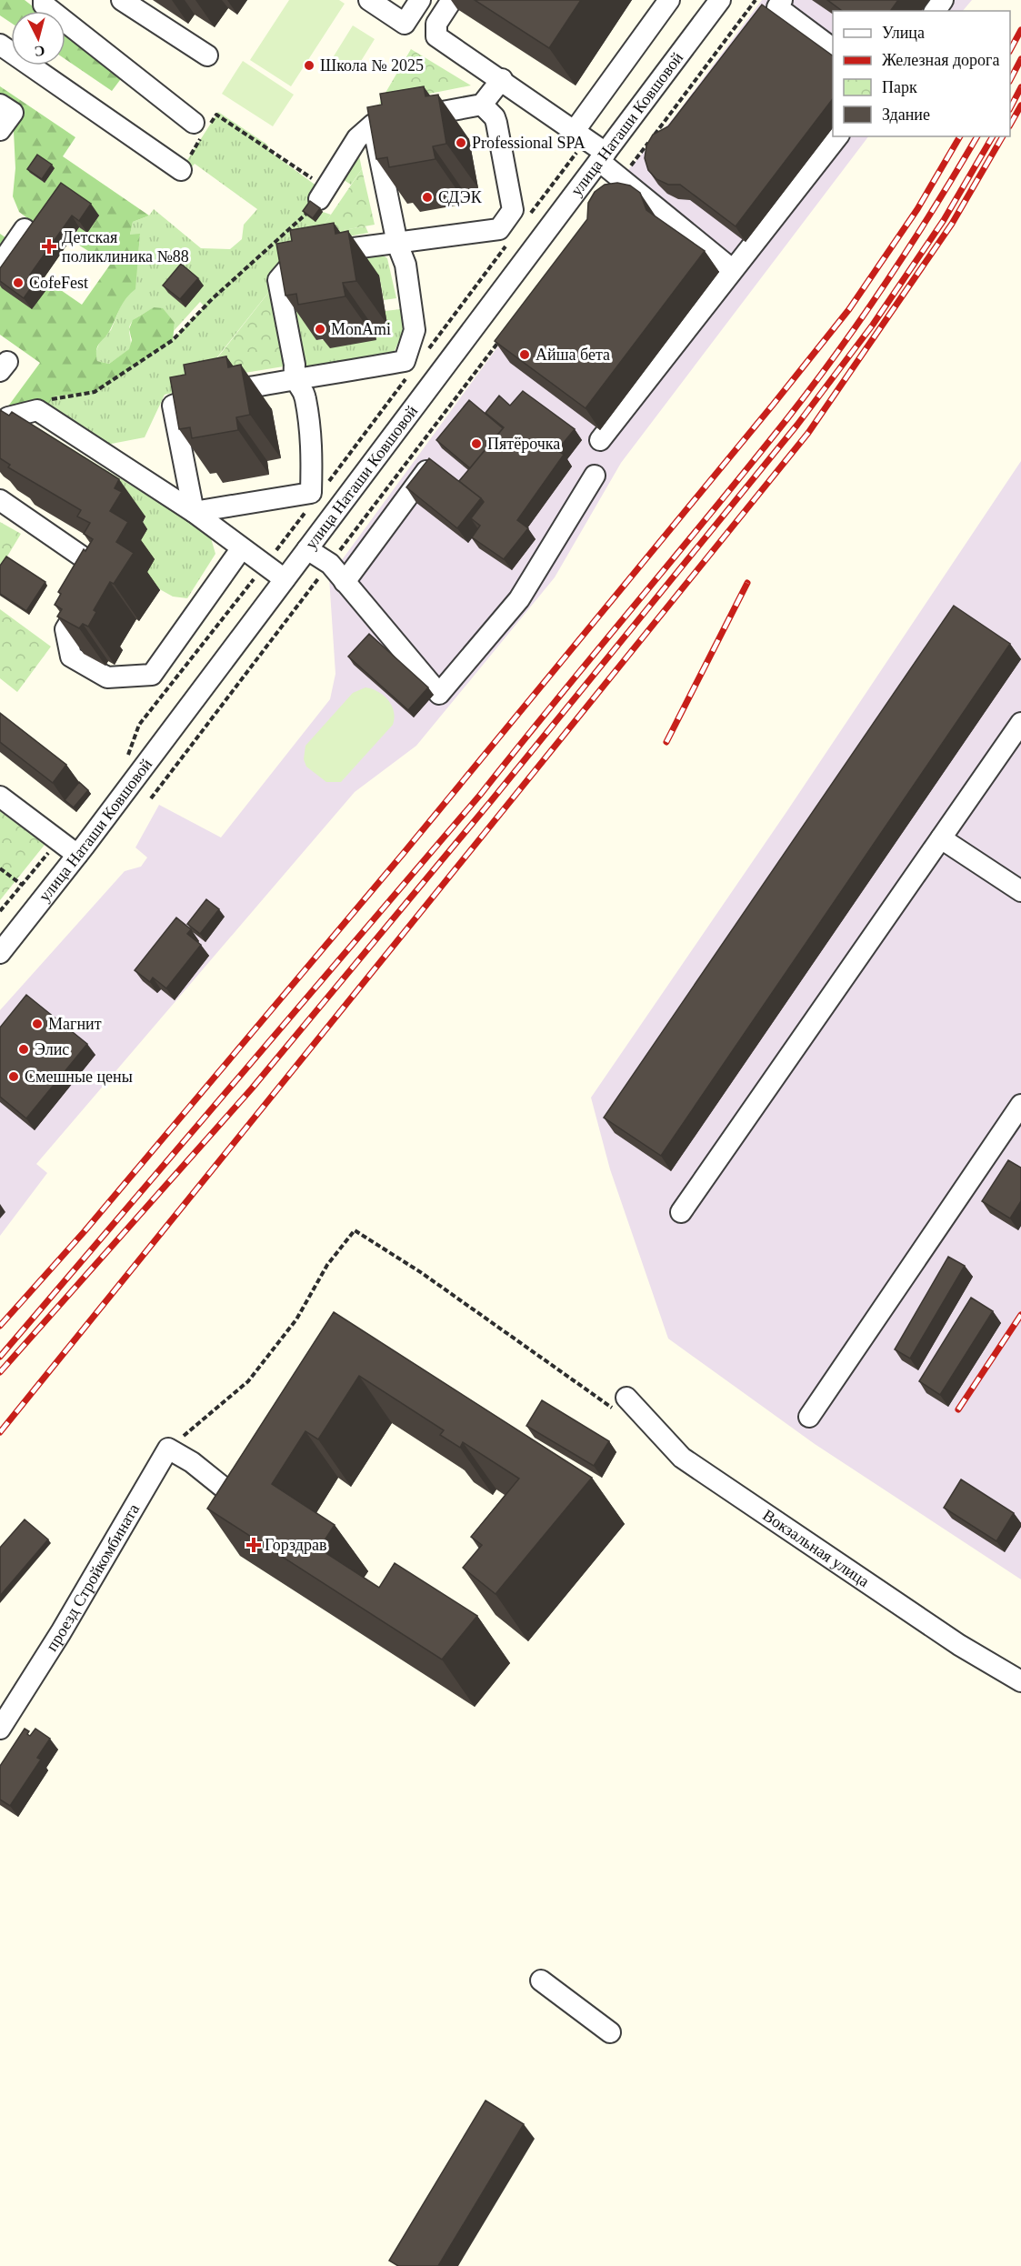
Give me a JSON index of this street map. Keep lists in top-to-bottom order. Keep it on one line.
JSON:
{"streets":{"street":["улица Наташи Ковшовой","Вокзальная улица","проезд Стройкомбината"]},"places":{"other":["Школа № 2025","Professional SPA","СДЭК","CofeFest","MonAmi","Айша бета","Пятёрочка","Магнит","Элис","Смешные цены"],"health":["Детская поликлиника №88","Горздрав"]},"legend":["Улица","Железная дорога","Парк","Здание"],"north":"bottom"}
